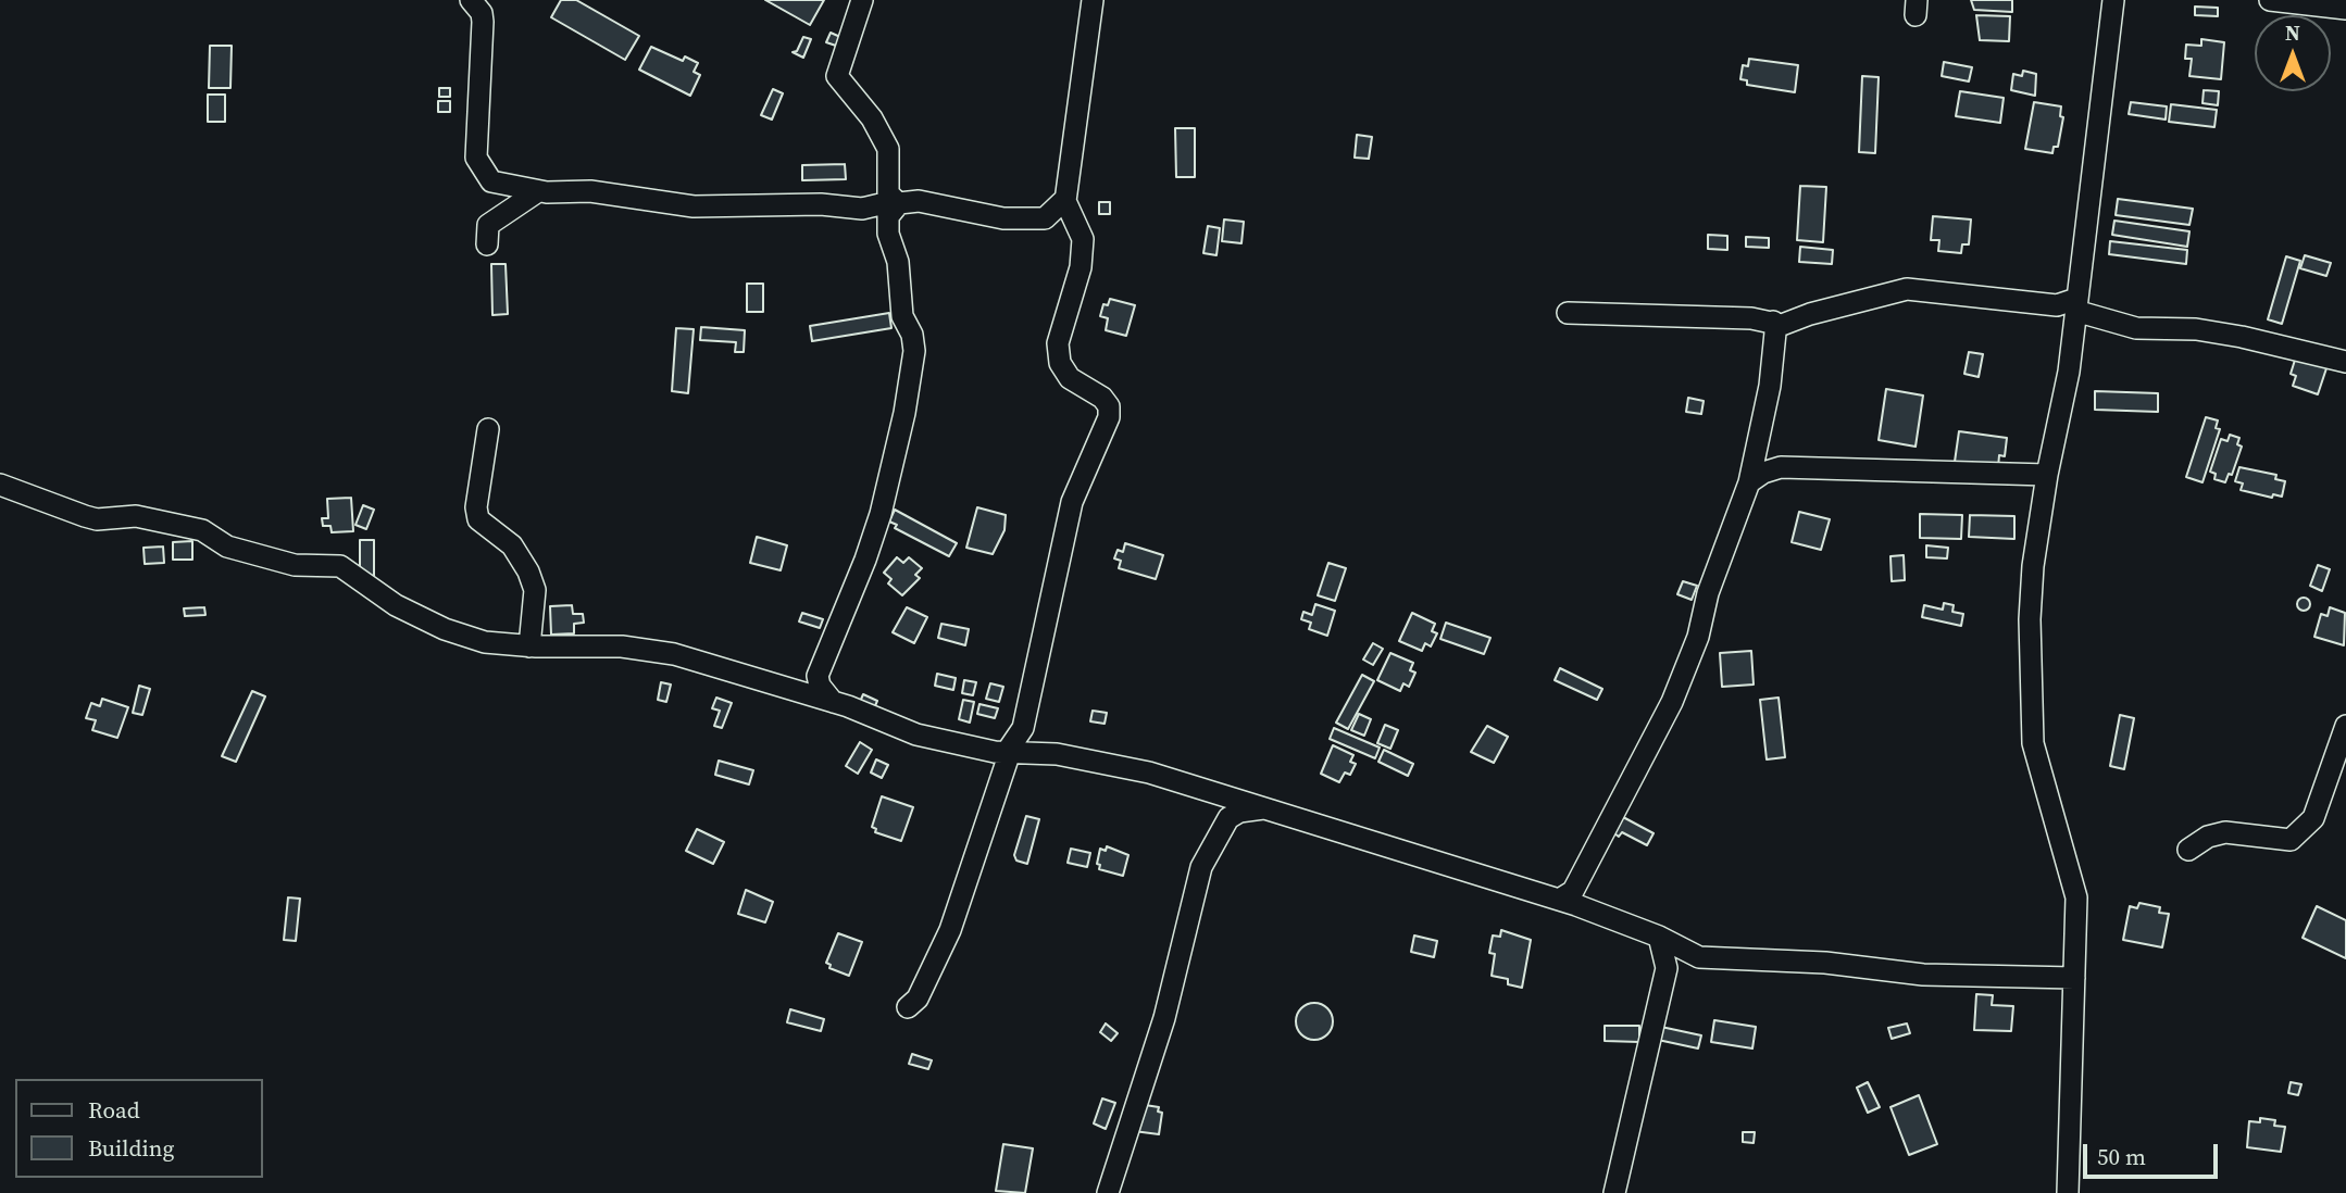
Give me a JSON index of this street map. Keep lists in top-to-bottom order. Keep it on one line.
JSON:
{"legend":["Road","Building"],"scale_bar":"50 m","north":"top"}
